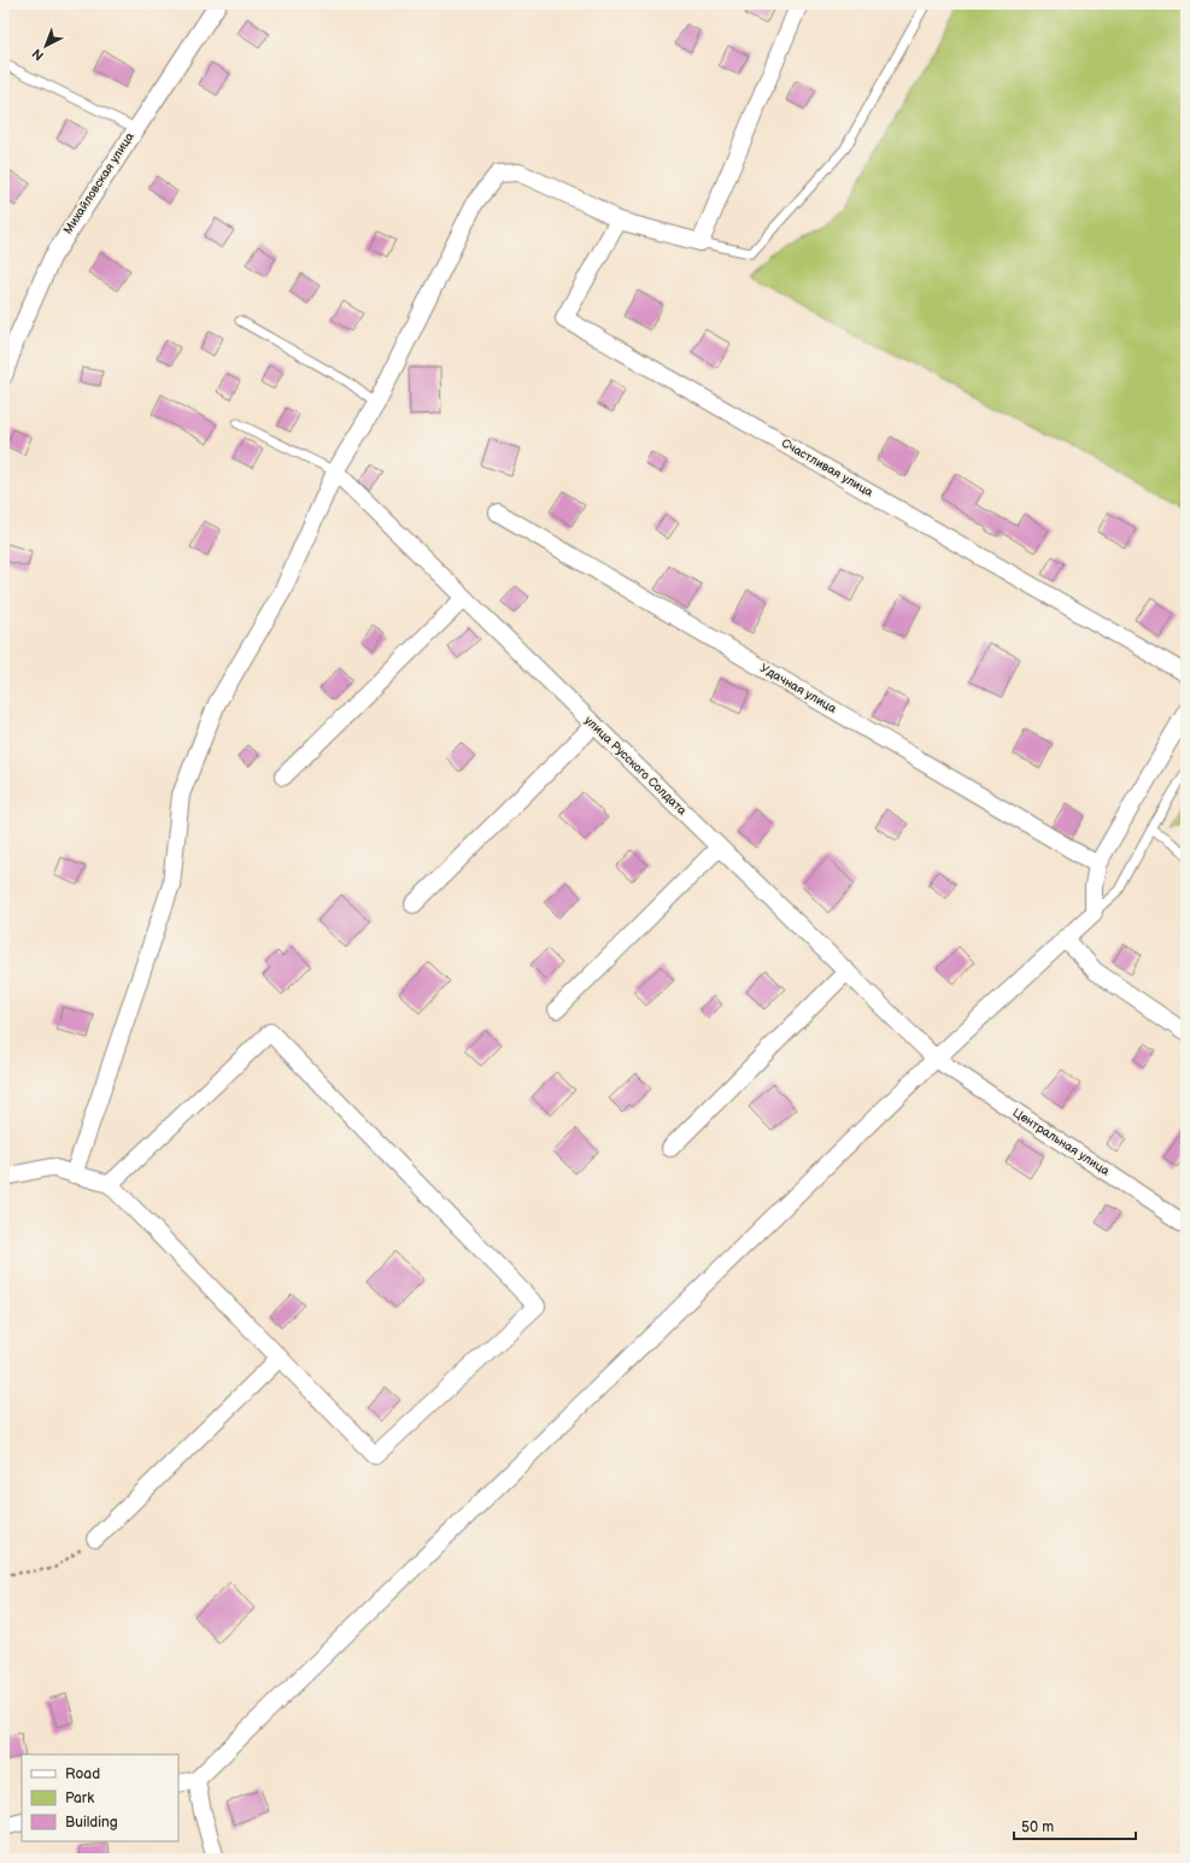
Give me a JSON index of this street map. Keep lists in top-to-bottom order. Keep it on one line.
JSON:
{"streets":{"street":["Михайловская улица","Счастливая улица","Удачная улица","улица Русского Солдата","Центральная улица"]},"crossings":[["улица Русского Солдата","Центральная улица"]],"legend":["Road","Park","Building"],"scale_bar":"50 m","north":"bottom left"}
